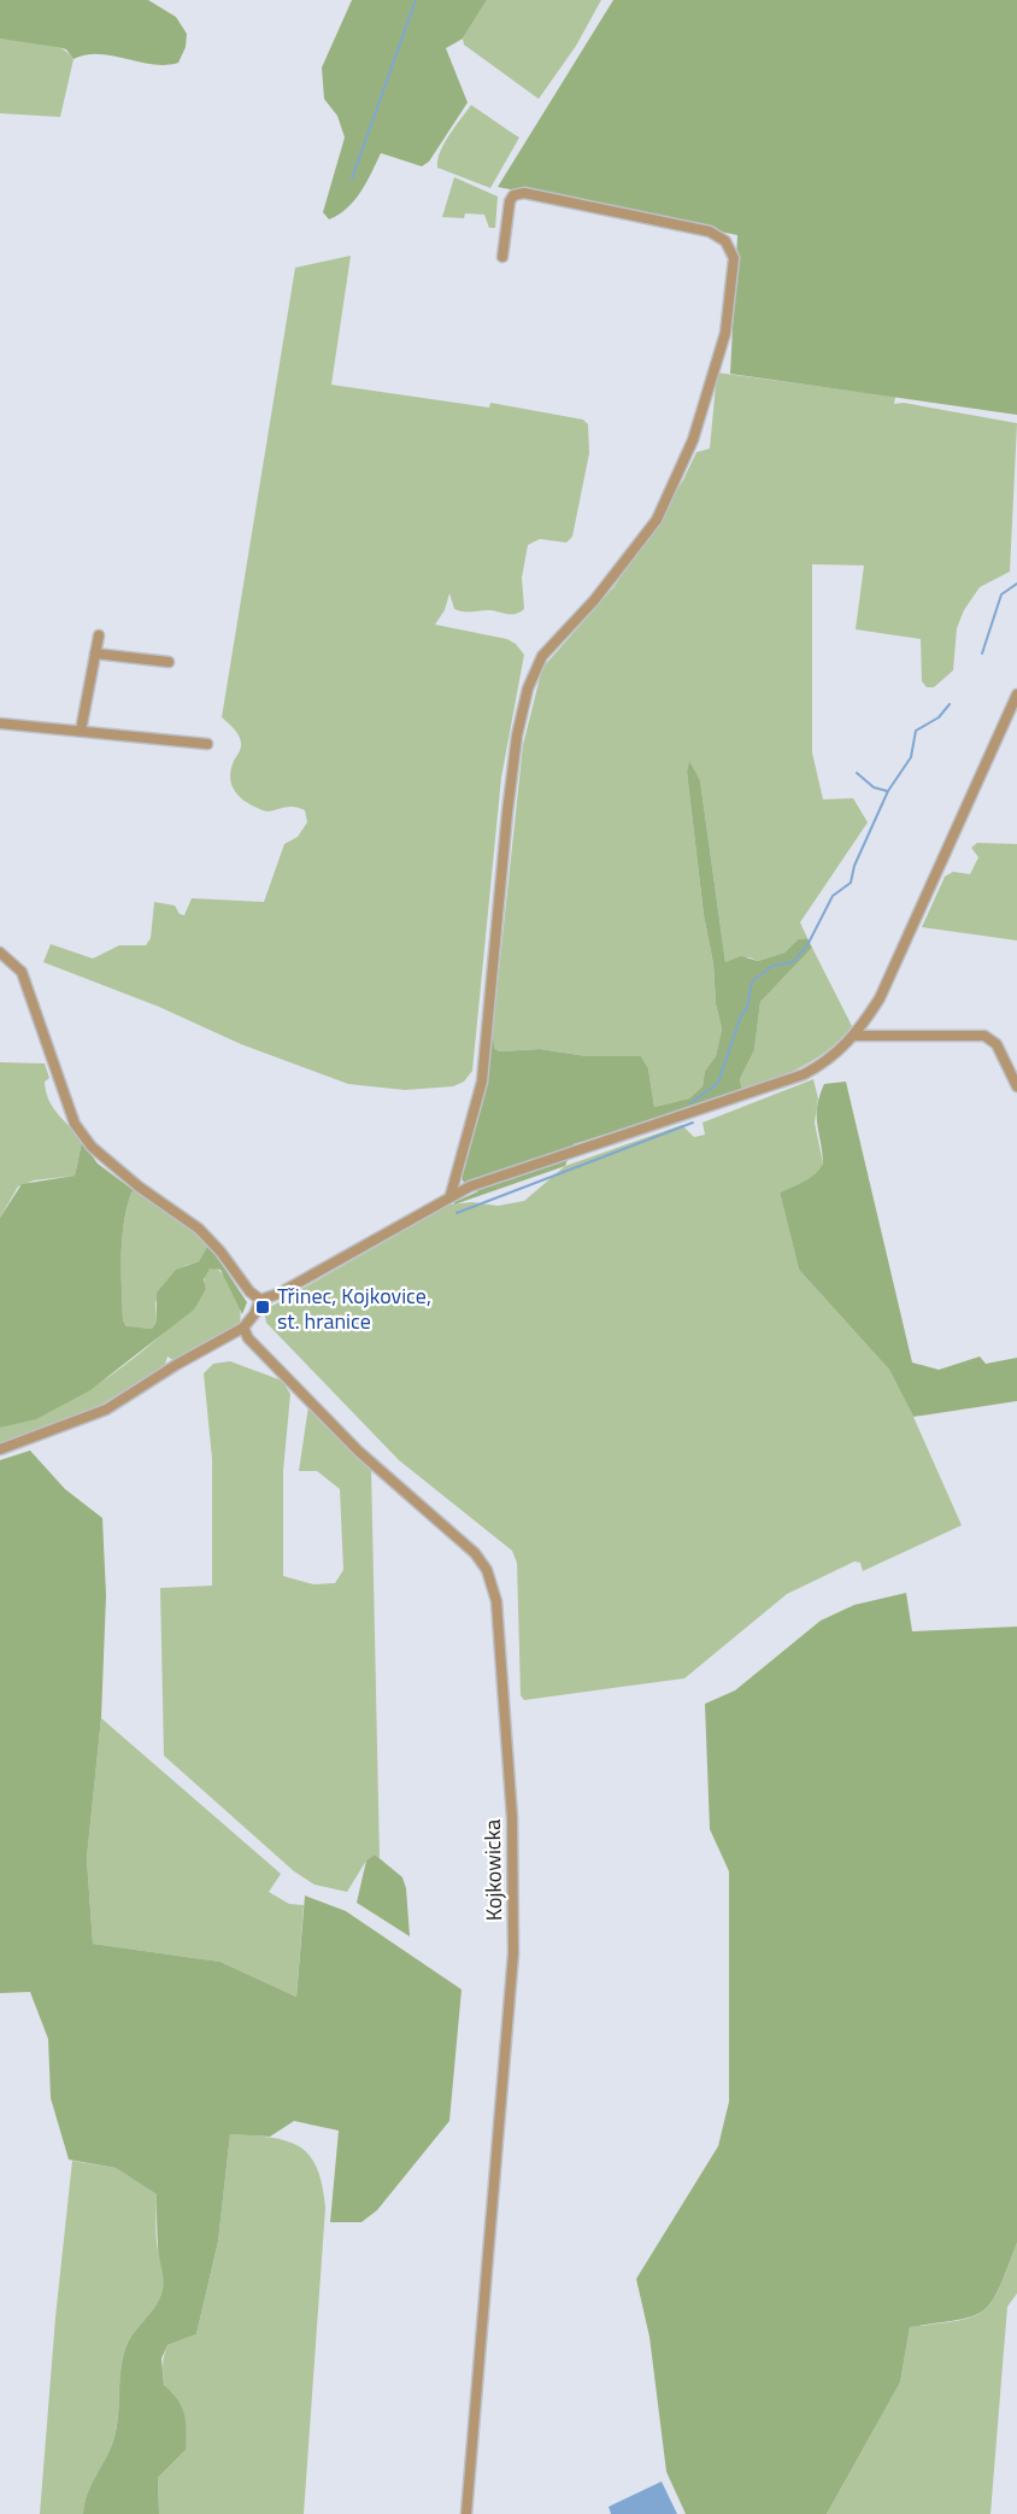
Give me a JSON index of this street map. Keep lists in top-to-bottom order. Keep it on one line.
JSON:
{"streets":{"street":["Kojkowicka"]},"places":{"transit":["Třinec, Kojkovice, st. hranice"]}}
